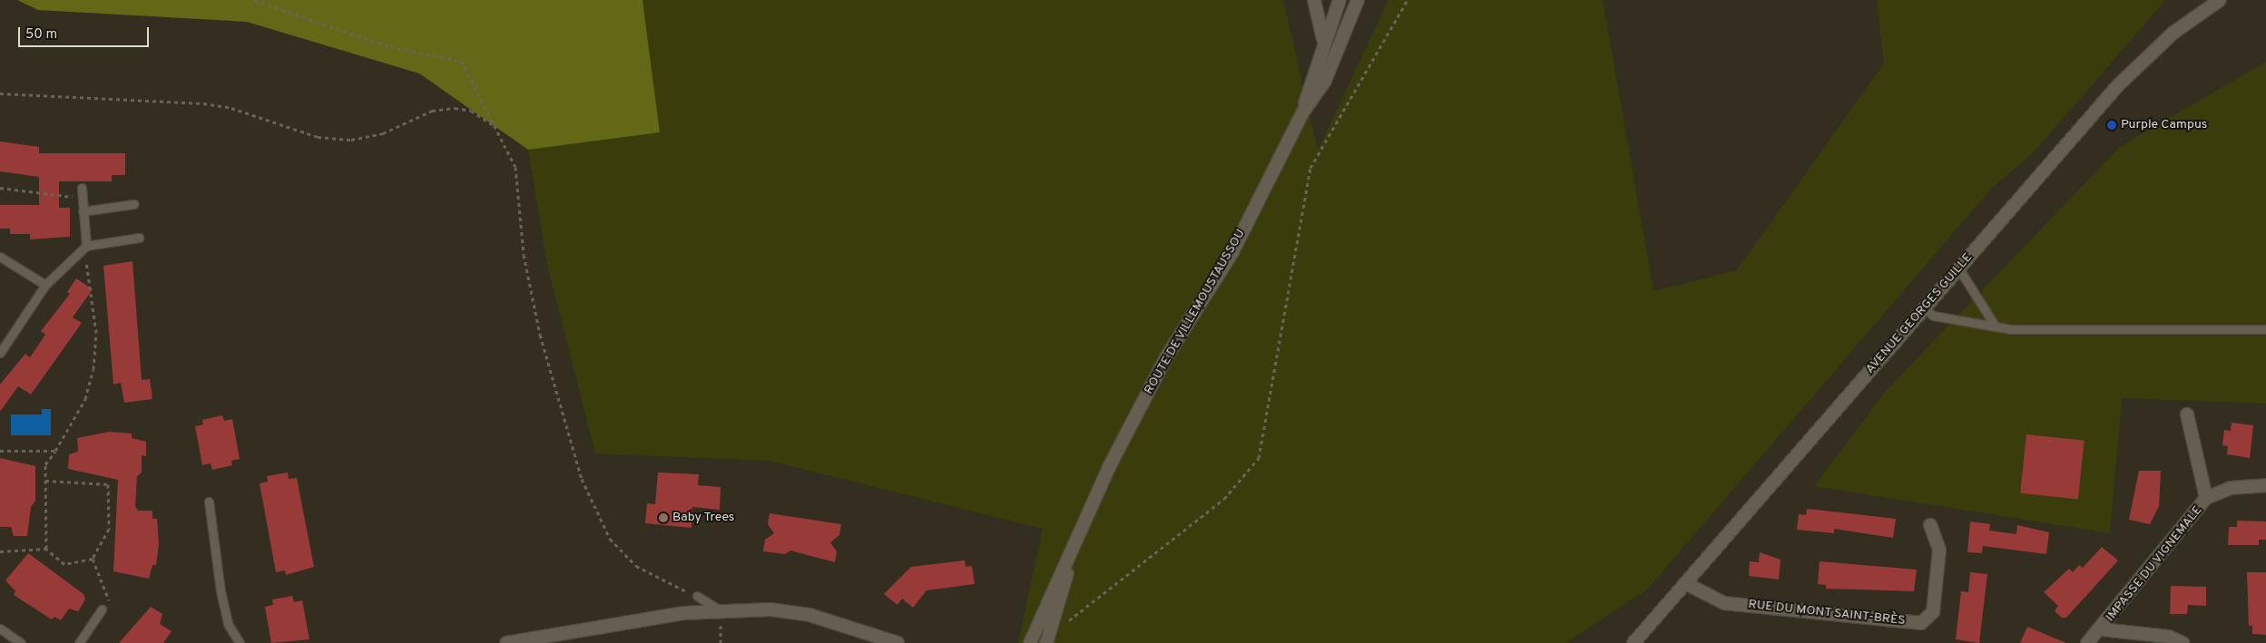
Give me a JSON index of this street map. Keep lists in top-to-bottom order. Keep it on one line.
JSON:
{"streets":{"street":["ROUTE DE VILLEMOUSTAUSSOU","AVENUE GEORGES GUILLE","IMPASSE DU VIGNEMALE","RUE DU MONT SAINT-BRÈS"]},"crossings":[["AVENUE GEORGES GUILLE","RUE DU MONT SAINT-BRÈS"]],"places":["Purple Campus","Baby Trees"],"scale_bar":"50 m"}
